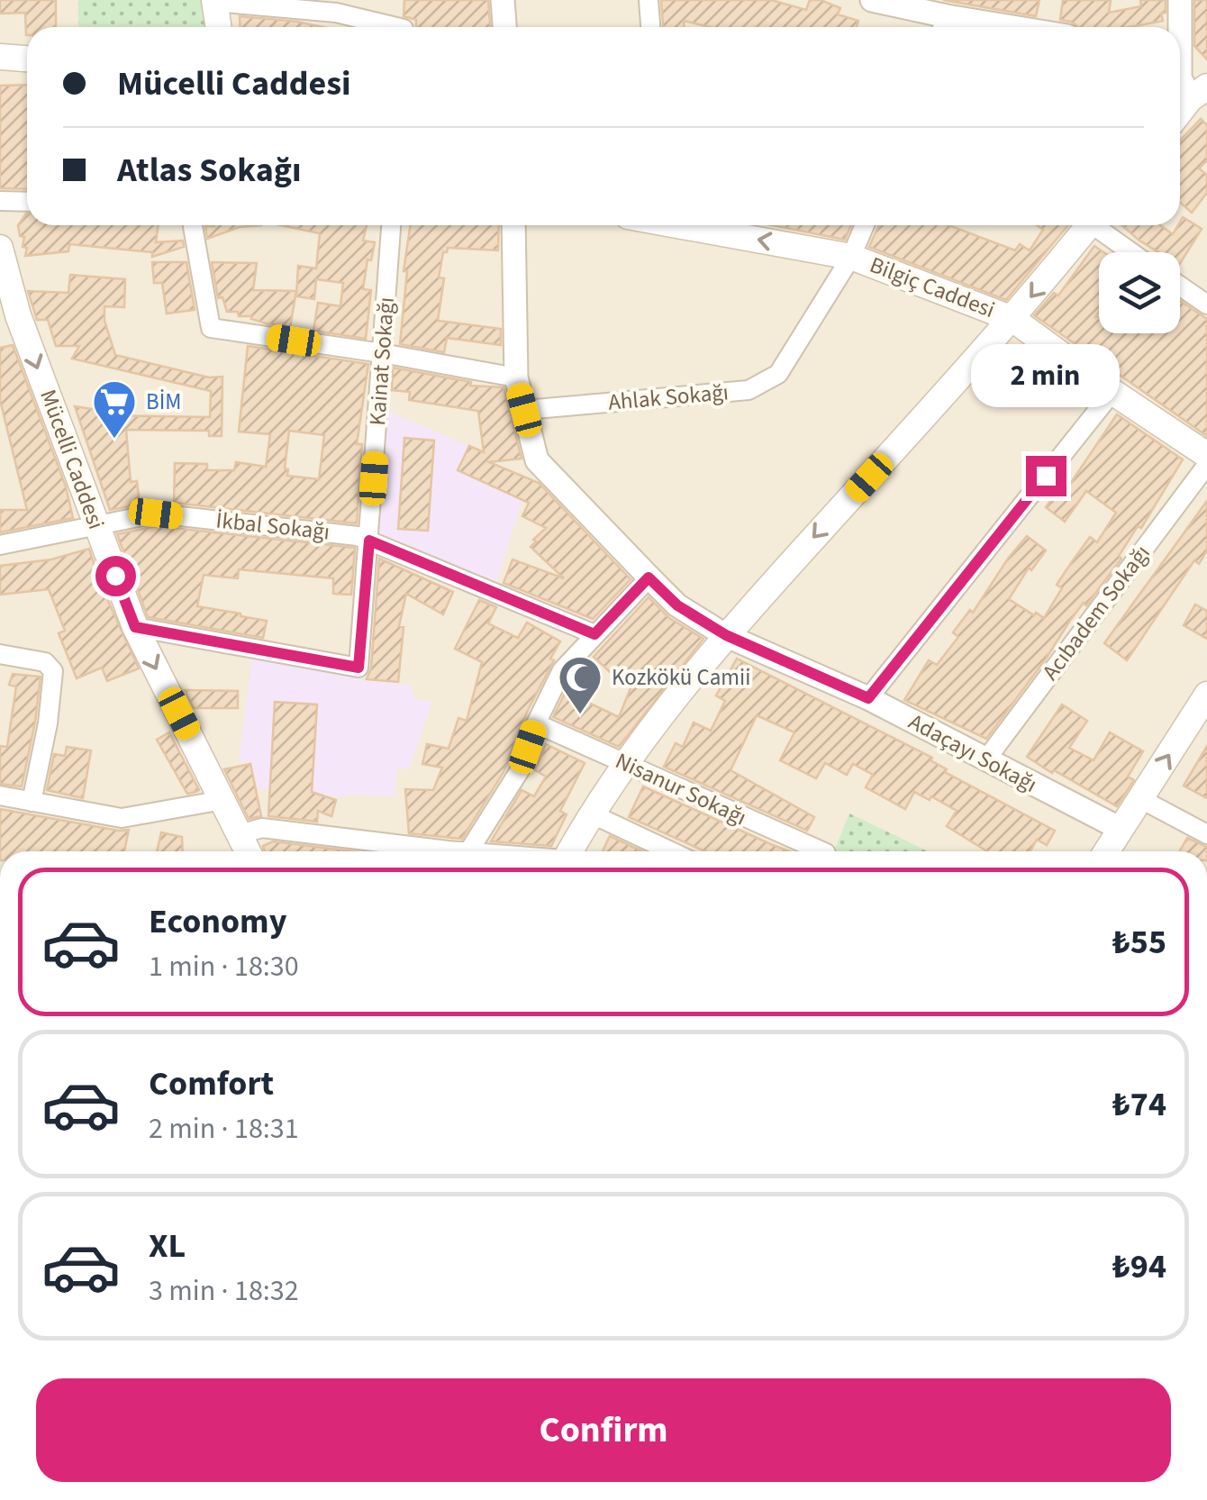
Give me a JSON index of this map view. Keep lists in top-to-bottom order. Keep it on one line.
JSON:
{"streets":{"main road":["Bilgiç Caddesi","Mücelli Caddesi"],"street":["Kainat Sokağı","Ahlak Sokağı","İkbal Sokağı","Acıbadem Sokağı","Adaçayı Sokağı","Nisanur Sokağı"]},"crossings":[["Bilgiç Caddesi","Ahlak Sokağı"],["Kainat Sokağı","Mücelli Caddesi"],["Kainat Sokağı","İkbal Sokağı"],["Ahlak Sokağı","Adaçayı Sokağı"],["Mücelli Caddesi","İkbal Sokağı"],["Acıbadem Sokağı","Adaçayı Sokağı"]],"one_way":["Mücelli Caddesi"],"places":{"supermarket":["BİM"],"mosque":["Kozkökü Camii"]},"page":{"banner":["Mücelli Caddesi","Atlas Sokağı"],"bubble":"2 min","list":[{"name":"Economy","note":"1 min · 18:30","value":"₺55"},{"name":"Comfort","note":"2 min · 18:31","value":"₺74"},{"name":"XL","note":"3 min · 18:32","value":"₺94"}],"buttons":"Confirm"}}
